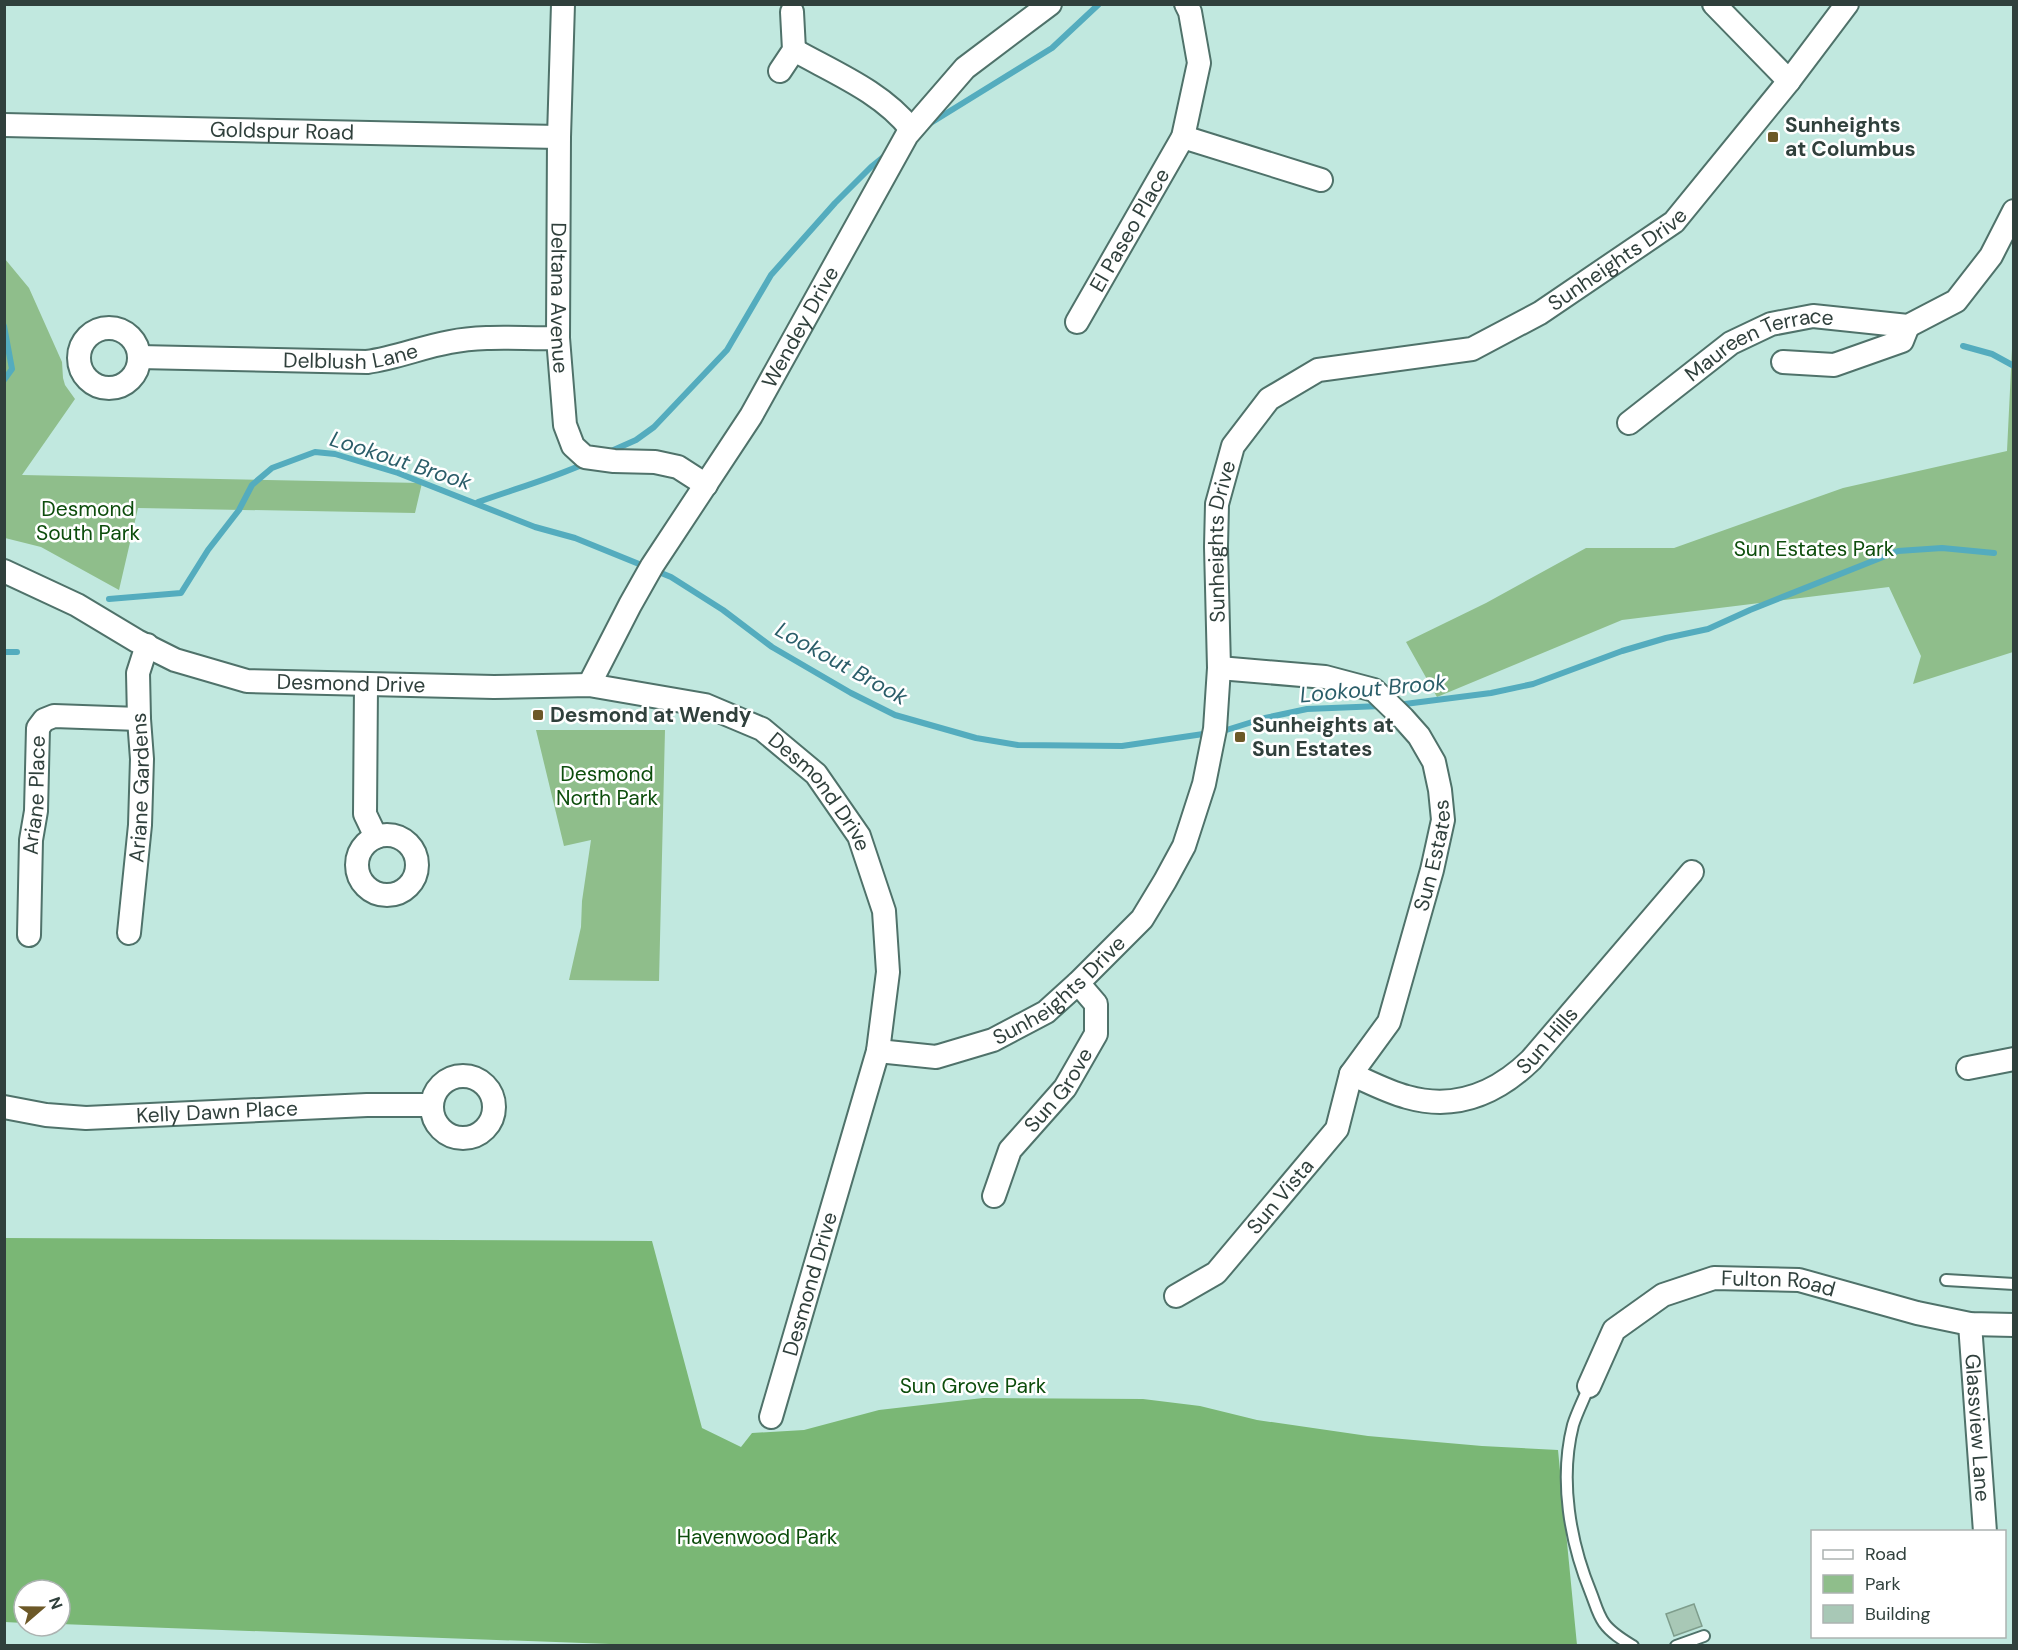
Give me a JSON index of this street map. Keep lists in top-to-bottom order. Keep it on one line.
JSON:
{"streets":{"street":["Goldspur Road","El Paseo Place","Sunheights Drive","Deltana Avenue","Wendey Drive","Maureen Terrace","Delblush Lane","Desmond Drive","Ariane Gardens","Ariane Place","Sun Estates","Sun Hills","Sun Grove","Kelly Dawn Place","Sun Vista","Fulton Road","Glassview Lane"]},"crossings":[["Goldspur Road","Deltana Avenue"],["Sunheights Drive","Desmond Drive"],["Sunheights Drive","Sun Estates"],["Sunheights Drive","Sun Grove"],["Deltana Avenue","Wendey Drive"],["Deltana Avenue","Delblush Lane"],["Wendey Drive","Desmond Drive"],["Desmond Drive","Ariane Gardens"],["Ariane Gardens","Ariane Place"],["Sun Estates","Sun Hills"],["Sun Estates","Sun Vista"],["Sun Hills","Sun Vista"],["Fulton Road","Glassview Lane"]],"water":["Lookout Brook"],"parks":["Desmond South Park","Sun Estates Park","Desmond North Park","Sun Grove Park","Havenwood Park"],"places":{"transit":["Sunheights at Columbus","Desmond at Wendy","Sunheights at Sun Estates"]},"legend":["Road","Park","Building"],"north":"right"}
